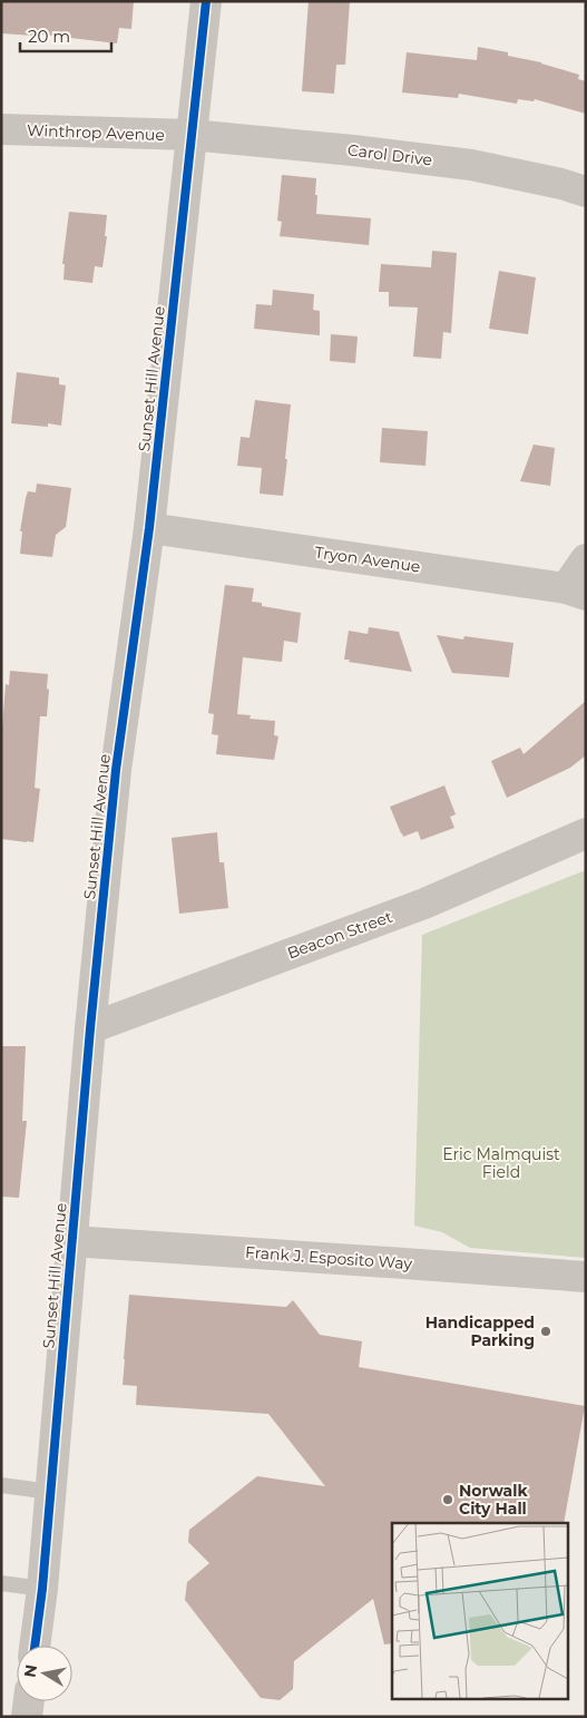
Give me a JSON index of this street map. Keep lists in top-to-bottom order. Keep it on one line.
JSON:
{"streets":{"street":["Winthrop Avenue","Carol Drive","Sunset Hill Avenue","Tryon Avenue","Beacon Street","Frank J. Esposito Way"]},"crossings":[["Winthrop Avenue","Carol Drive"],["Winthrop Avenue","Sunset Hill Avenue"],["Carol Drive","Sunset Hill Avenue"],["Sunset Hill Avenue","Tryon Avenue"],["Sunset Hill Avenue","Beacon Street"],["Sunset Hill Avenue","Frank J. Esposito Way"]],"parks":["Eric Malmquist Field"],"places":["Handicapped Parking","Norwalk City Hall"],"scale_bar":"20 m","north":"left"}
